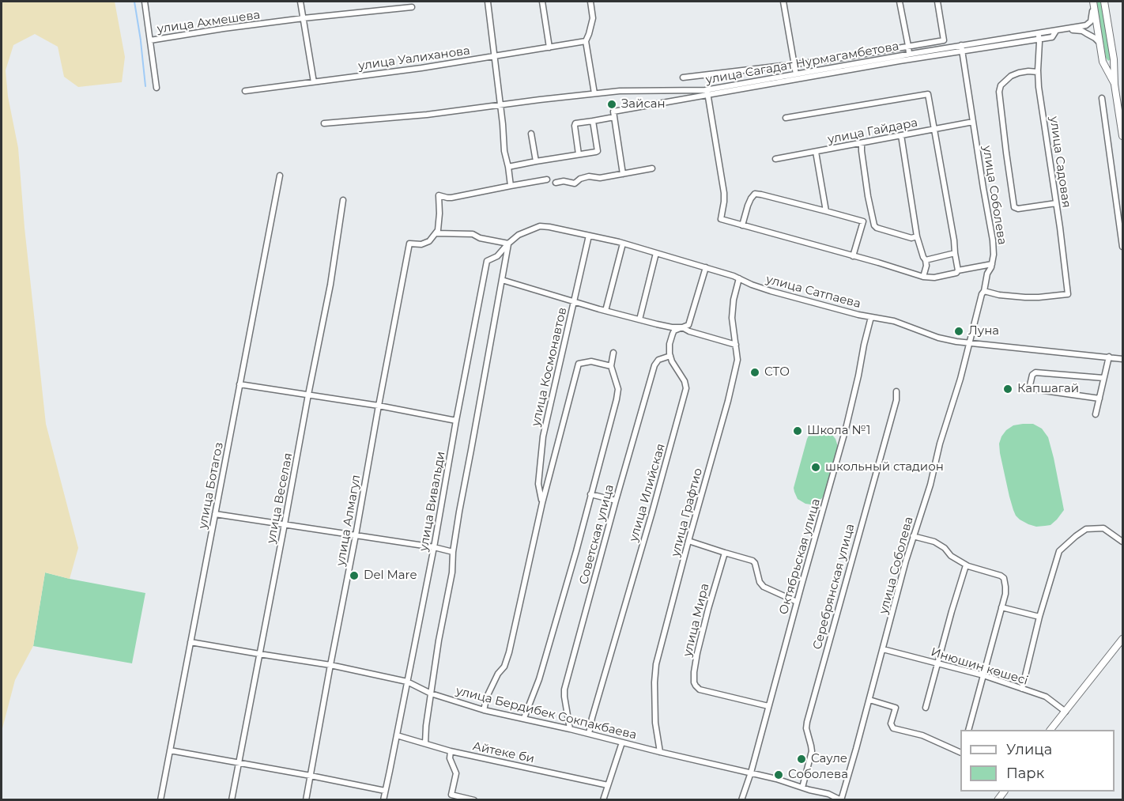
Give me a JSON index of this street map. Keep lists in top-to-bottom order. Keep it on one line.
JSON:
{"streets":{"street":["улица Ахмешева","улица Уалиханова","улица Сагадат Нурмагамбетова","улица Гайдара","улица Садовая","улица Соболева","улица Сатпаева","улица Космонавтов","улица Ботагоз","улица Илийская","улица Веселая","улица Вивальди","улица Графтио","улица Алмагул","Советская улица","Октябрьская улица","Серебрянская улица","улица Мира","Инюшин көшесі","улица Бердибек Сокпакбаева","Айтеке би"]},"crossings":[["улица Сагадат Нурмагамбетова","улица Садовая"],["улица Сагадат Нурмагамбетова","улица Соболева"],["улица Гайдара","улица Соболева"],["улица Садовая","улица Соболева"],["улица Соболева","улица Сатпаева"],["улица Соболева","Инюшин көшесі"],["улица Соболева","улица Бердибек Сокпакбаева"],["улица Сатпаева","улица Космонавтов"],["улица Сатпаева","улица Вивальди"],["улица Сатпаева","улица Графтио"],["улица Сатпаева","Октябрьская улица"],["улица Космонавтов","улица Бердибек Сокпакбаева"],["улица Ботагоз","улица Бердибек Сокпакбаева"],["улица Илийская","Советская улица"],["улица Илийская","улица Бердибек Сокпакбаева"],["улица Веселая","улица Бердибек Сокпакбаева"],["улица Вивальди","улица Бердибек Сокпакбаева"],["улица Вивальди","Айтеке би"],["улица Графтио","улица Бердибек Сокпакбаева"],["улица Алмагул","улица Бердибек Сокпакбаева"],["Советская улица","улица Бердибек Сокпакбаева"],["Октябрьская улица","улица Мира"],["Октябрьская улица","улица Бердибек Сокпакбаева"],["Серебрянская улица","улица Бердибек Сокпакбаева"]],"places":["Зайсан","Луна","СТО","Капшагай","Школа №1","школьный стадион","Del Mare","Сауле","Соболева"],"legend":["Улица","Парк"]}
